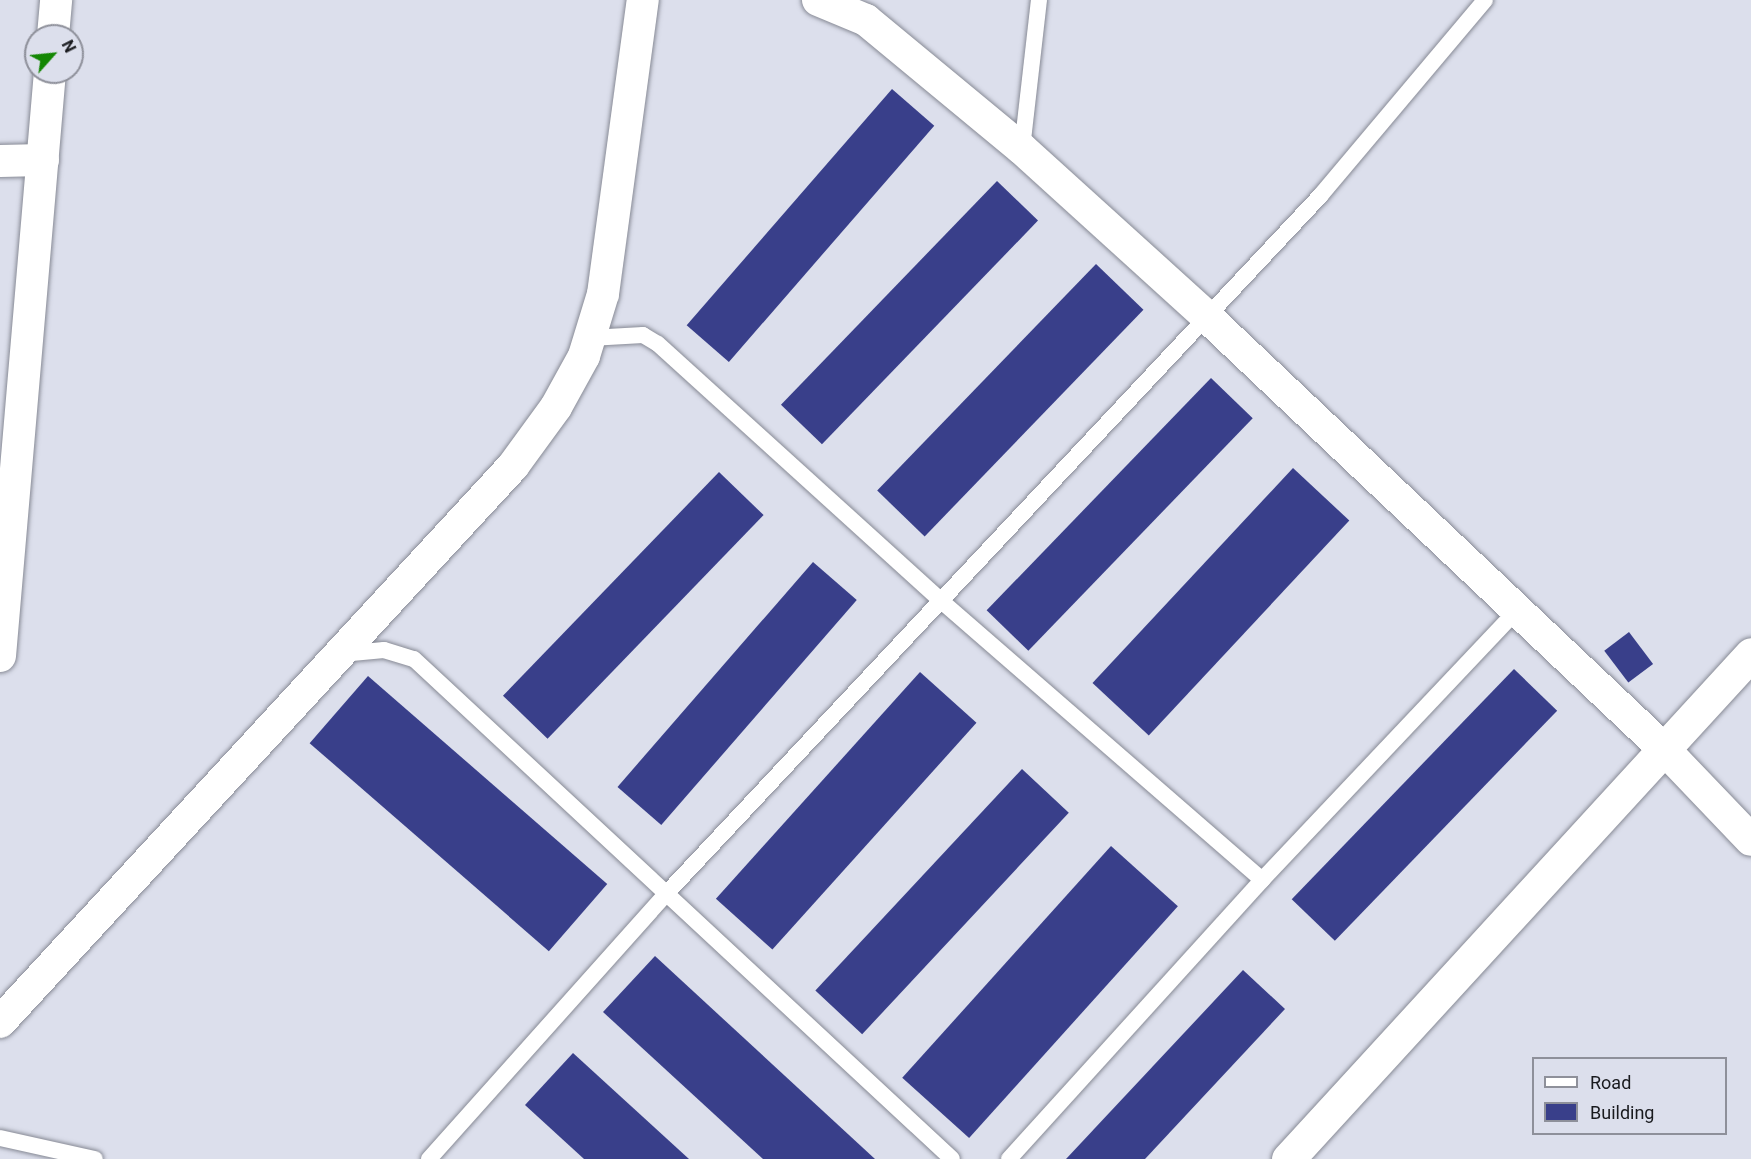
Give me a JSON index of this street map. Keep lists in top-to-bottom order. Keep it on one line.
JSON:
{"legend":["Road","Building"],"north":"top right"}
